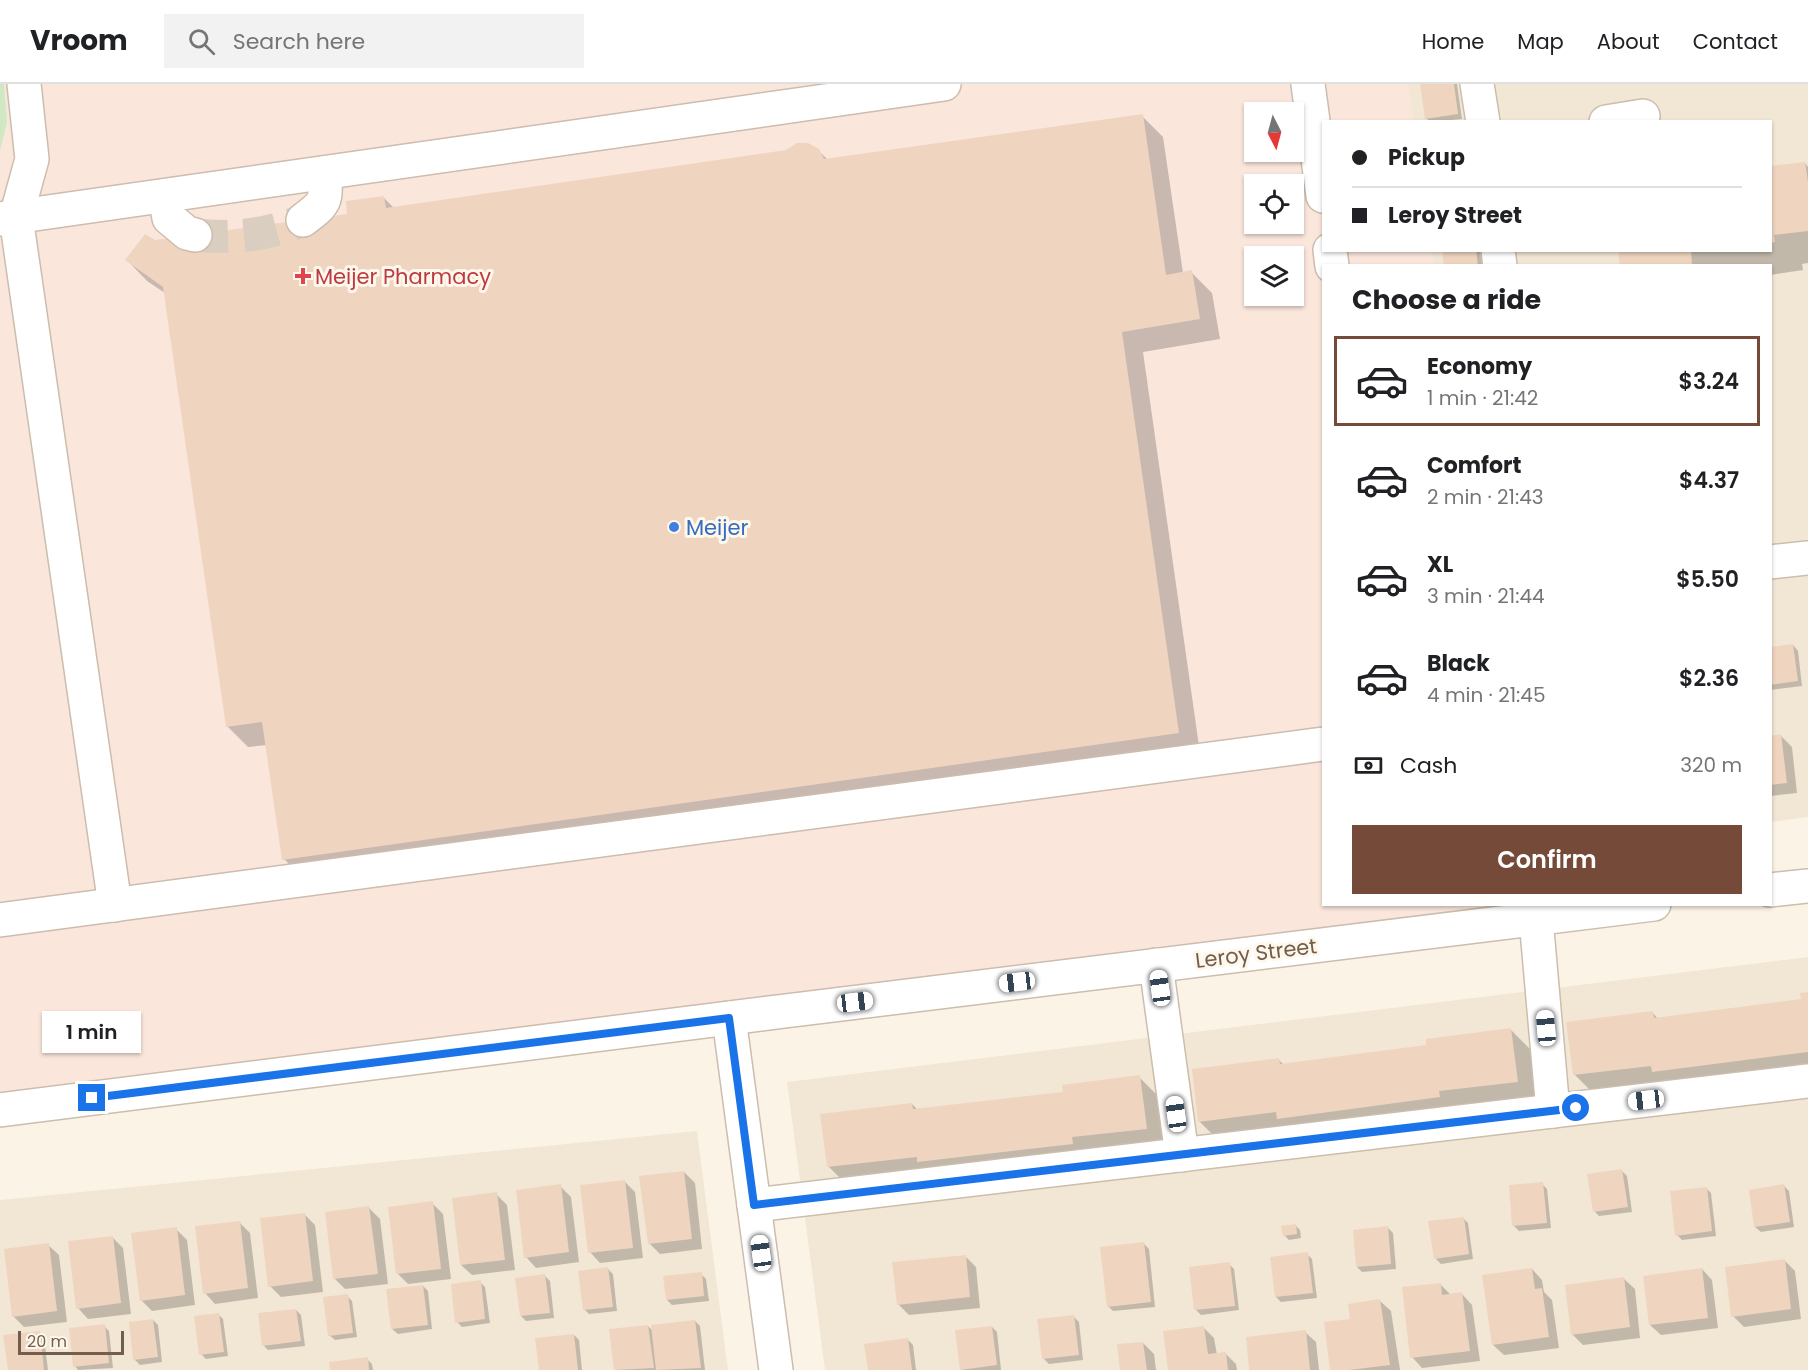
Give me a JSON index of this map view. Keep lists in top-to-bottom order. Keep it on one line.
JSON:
{"streets":{"street":["Leroy Street"]},"places":{"health":["Meijer Pharmacy"],"other":["Meijer"]},"scale_bar":"20 m","north":"bottom","page":{"header":"Vroom","search":"Search here","nav":["Home","Map","About","Contact"],"banner":["Pickup","Leroy Street"],"heading":"Choose a ride","list":[{"name":"Economy","note":"1 min · 21:42","value":"$3.24"},{"name":"Comfort","note":"2 min · 21:43","value":"$4.37"},{"name":"XL","note":"3 min · 21:44","value":"$5.50"},{"name":"Black","note":"4 min · 21:45","value":"$2.36"}],"pay":["Cash","320 m"],"buttons":"Confirm","bubble":"1 min","scale":"20 m"}}
